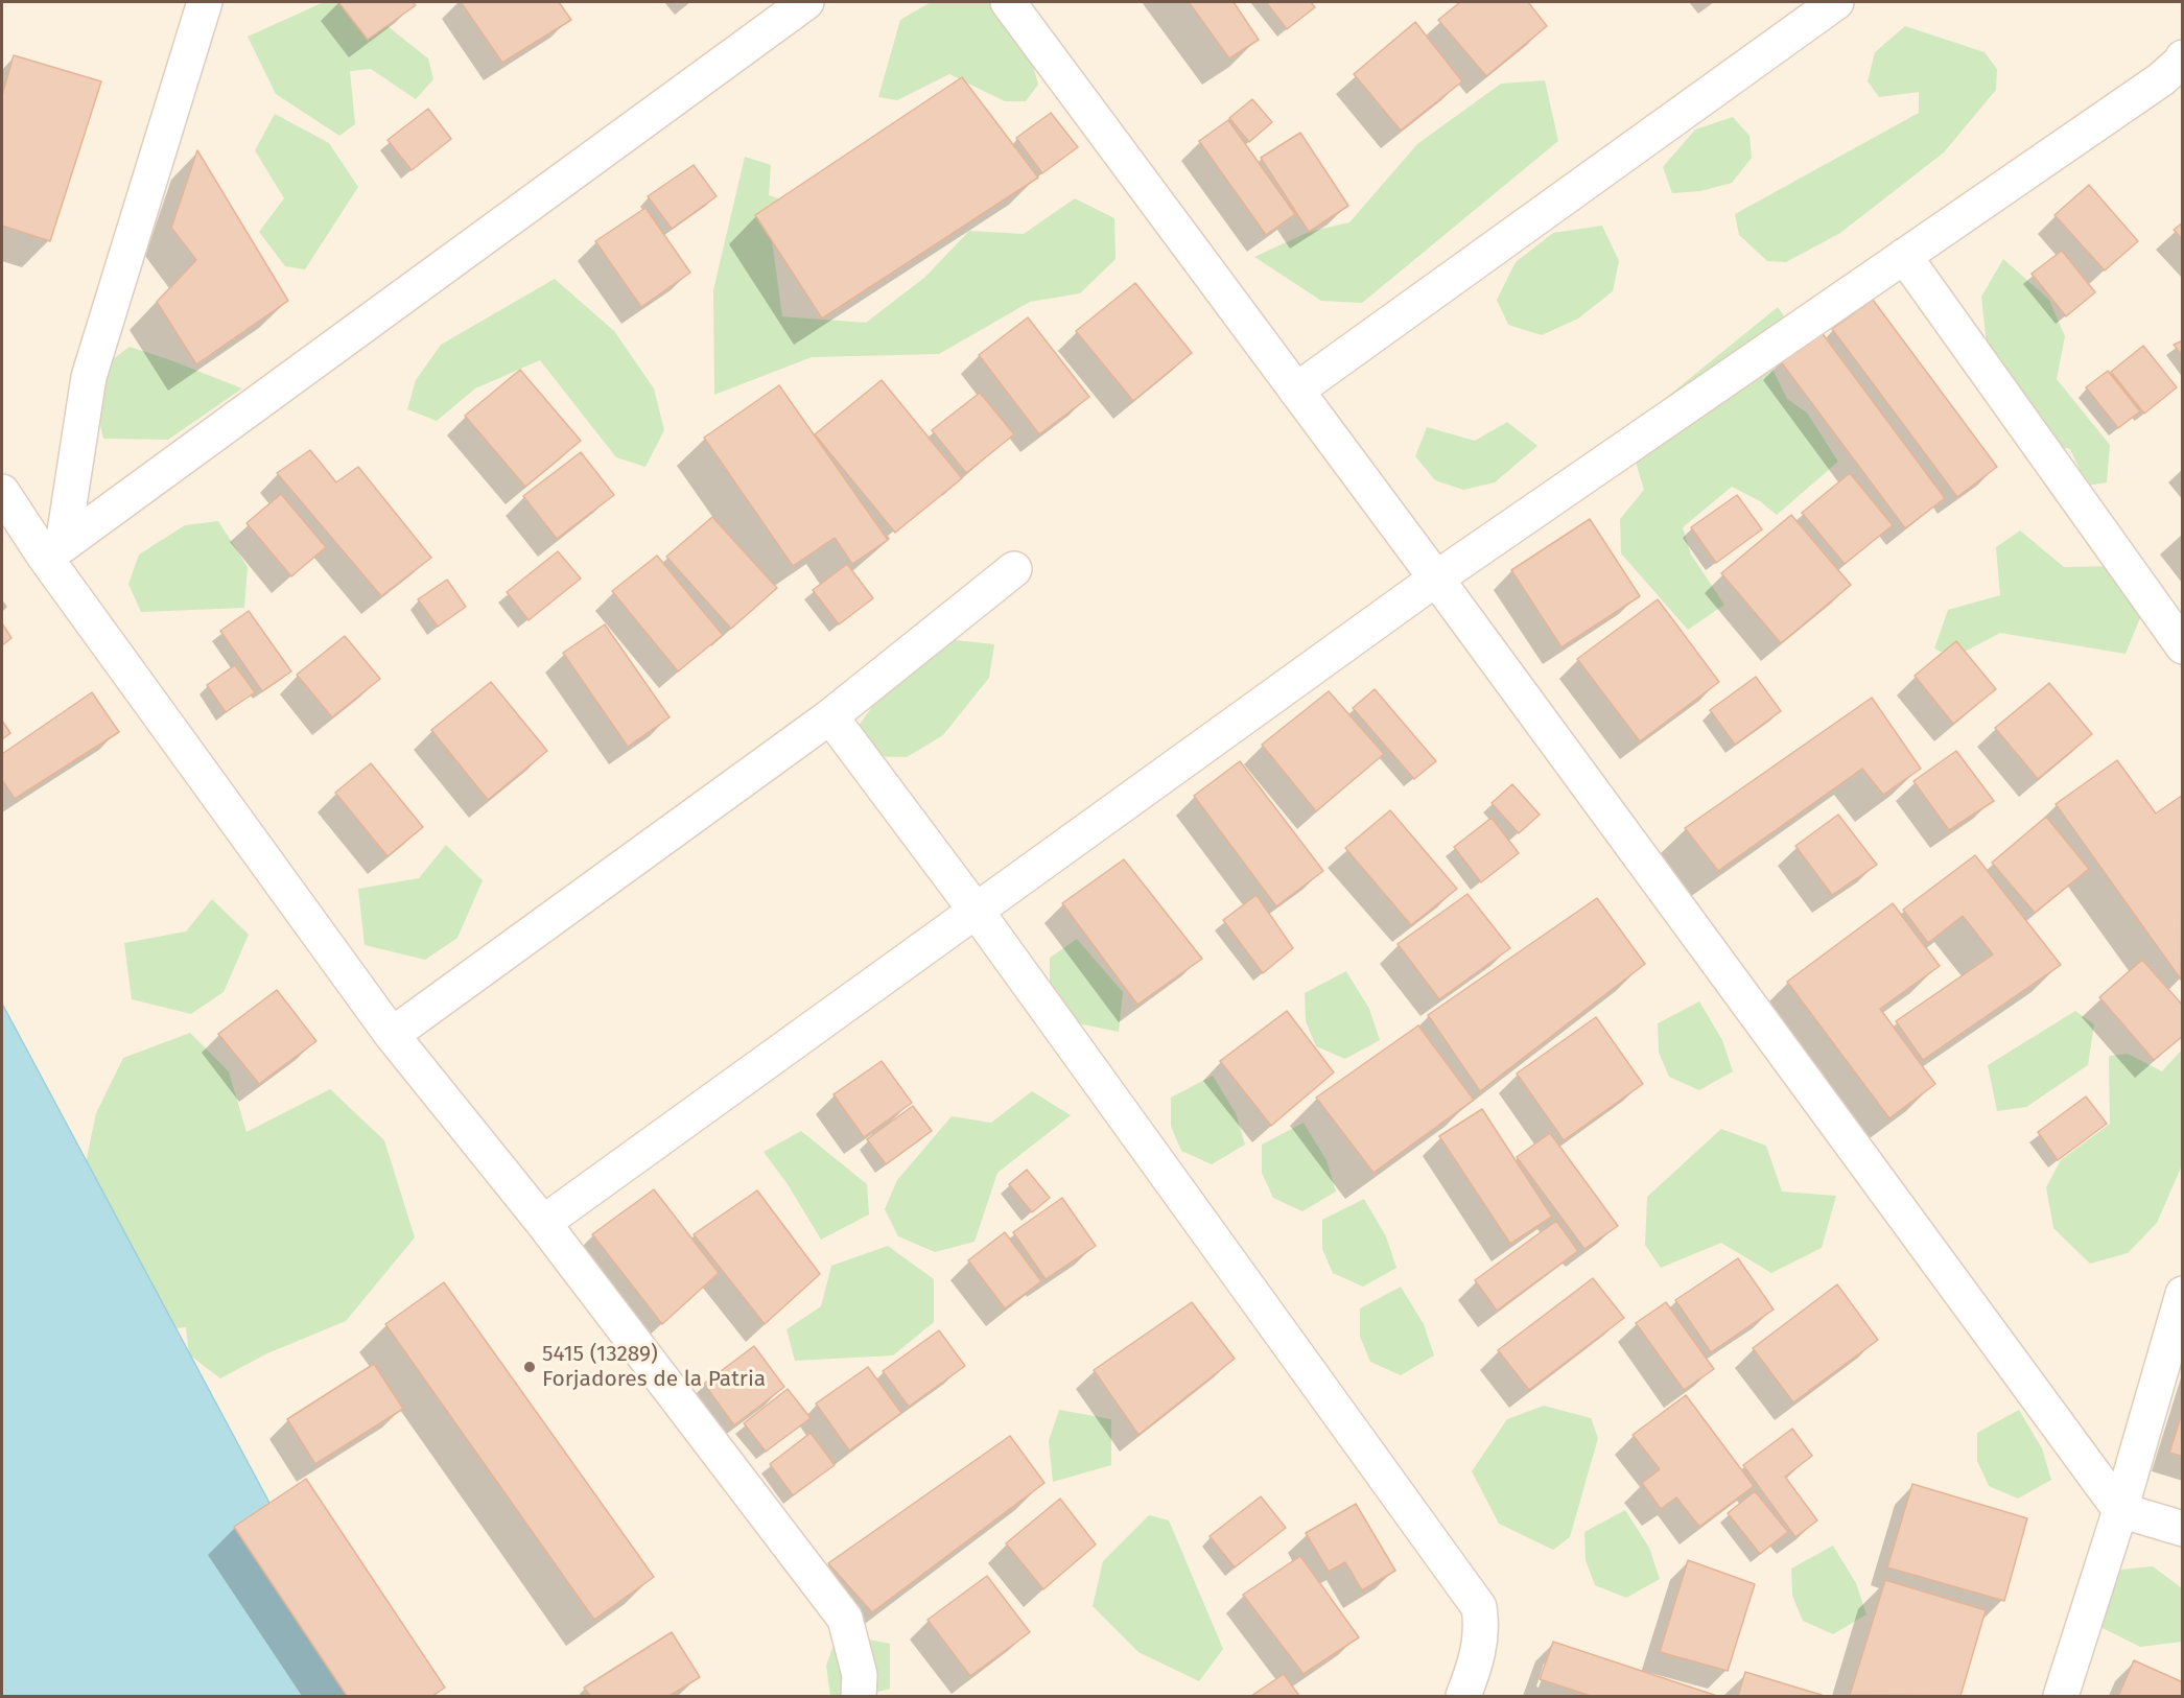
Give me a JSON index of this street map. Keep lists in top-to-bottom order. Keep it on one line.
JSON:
{"places":["5415 (13289) Forjadores de la Patria"]}
